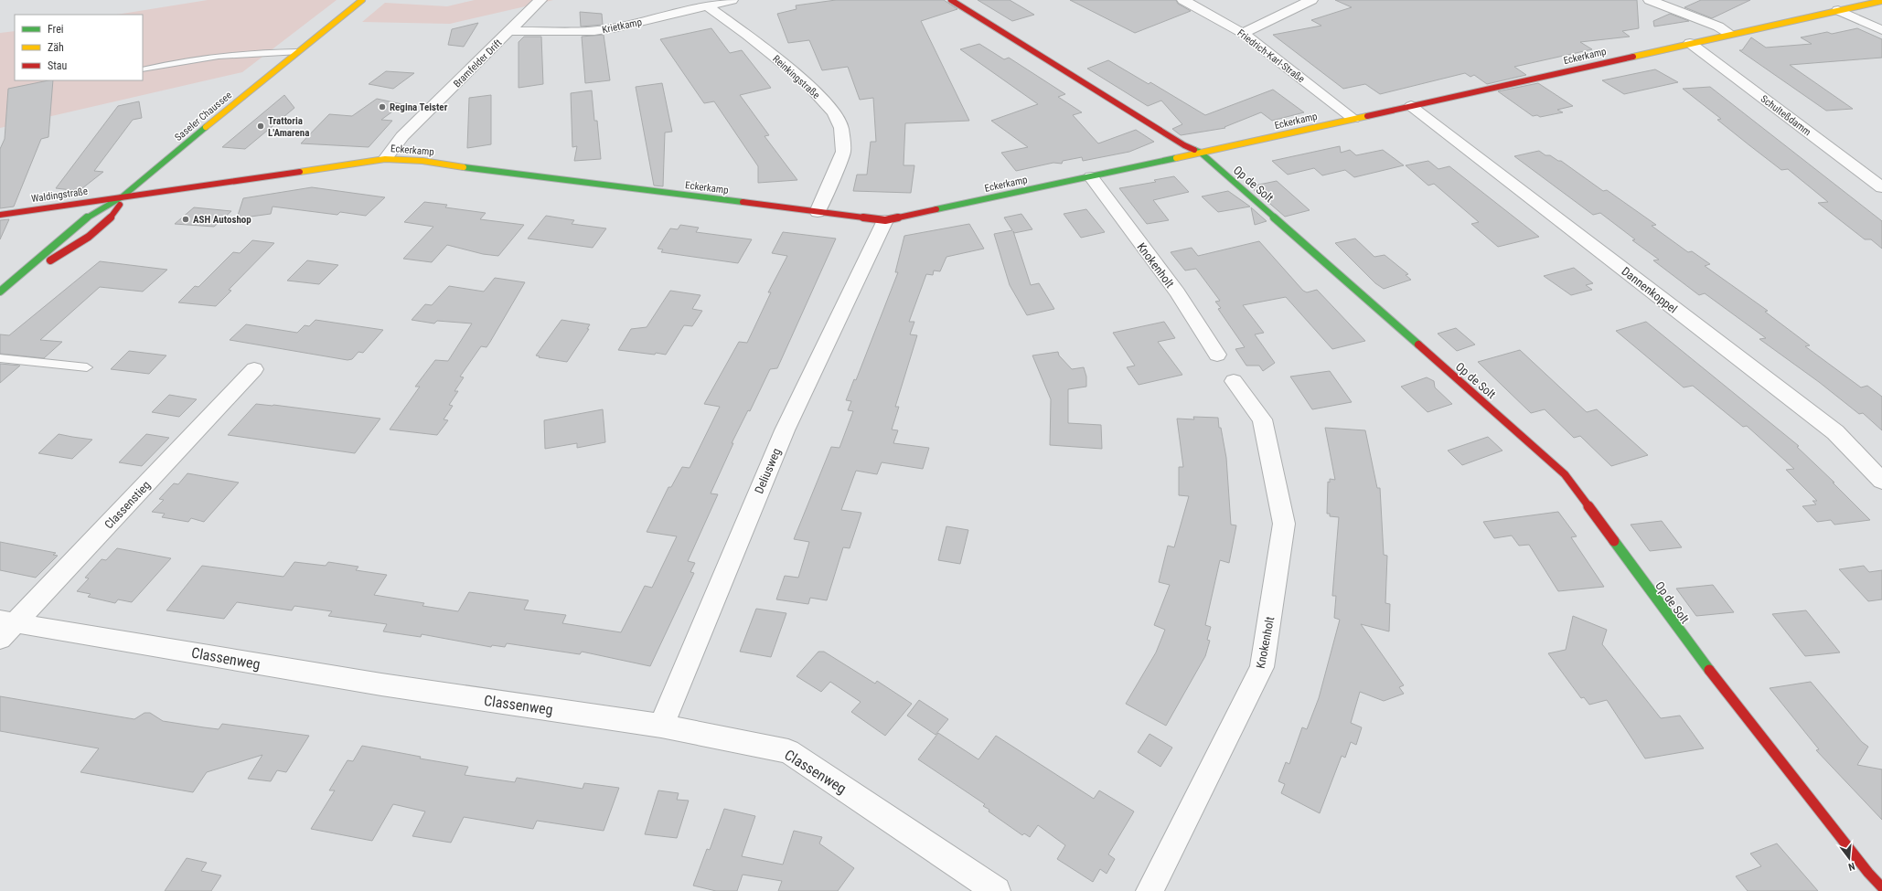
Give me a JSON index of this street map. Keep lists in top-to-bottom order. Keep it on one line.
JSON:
{"streets":{"street":["Krietkamp","Friedrich-Karl-Straße","Eckerkamp","Bramfelder Drift","Reinkingstraße","Schulteßdamm","Saseler Chaussee","Op de Solt","Waldingstraße","Knokenholt","Dannenkoppel","Deliusweg","Classenstieg","Classenweg"]},"crossings":[["Krietkamp","Bramfelder Drift"],["Krietkamp","Reinkingstraße"],["Friedrich-Karl-Straße","Eckerkamp"],["Eckerkamp","Bramfelder Drift"],["Eckerkamp","Reinkingstraße"],["Eckerkamp","Schulteßdamm"],["Eckerkamp","Saseler Chaussee"],["Eckerkamp","Op de Solt"],["Eckerkamp","Waldingstraße"],["Eckerkamp","Knokenholt"],["Eckerkamp","Dannenkoppel"],["Eckerkamp","Deliusweg"],["Saseler Chaussee","Waldingstraße"],["Deliusweg","Classenweg"],["Classenstieg","Classenweg"]],"places":["Regina Teister","Trattoria L'Amarena","ASH Autoshop"],"legend":["Frei","Zäh","Stau"],"north":"bottom"}
